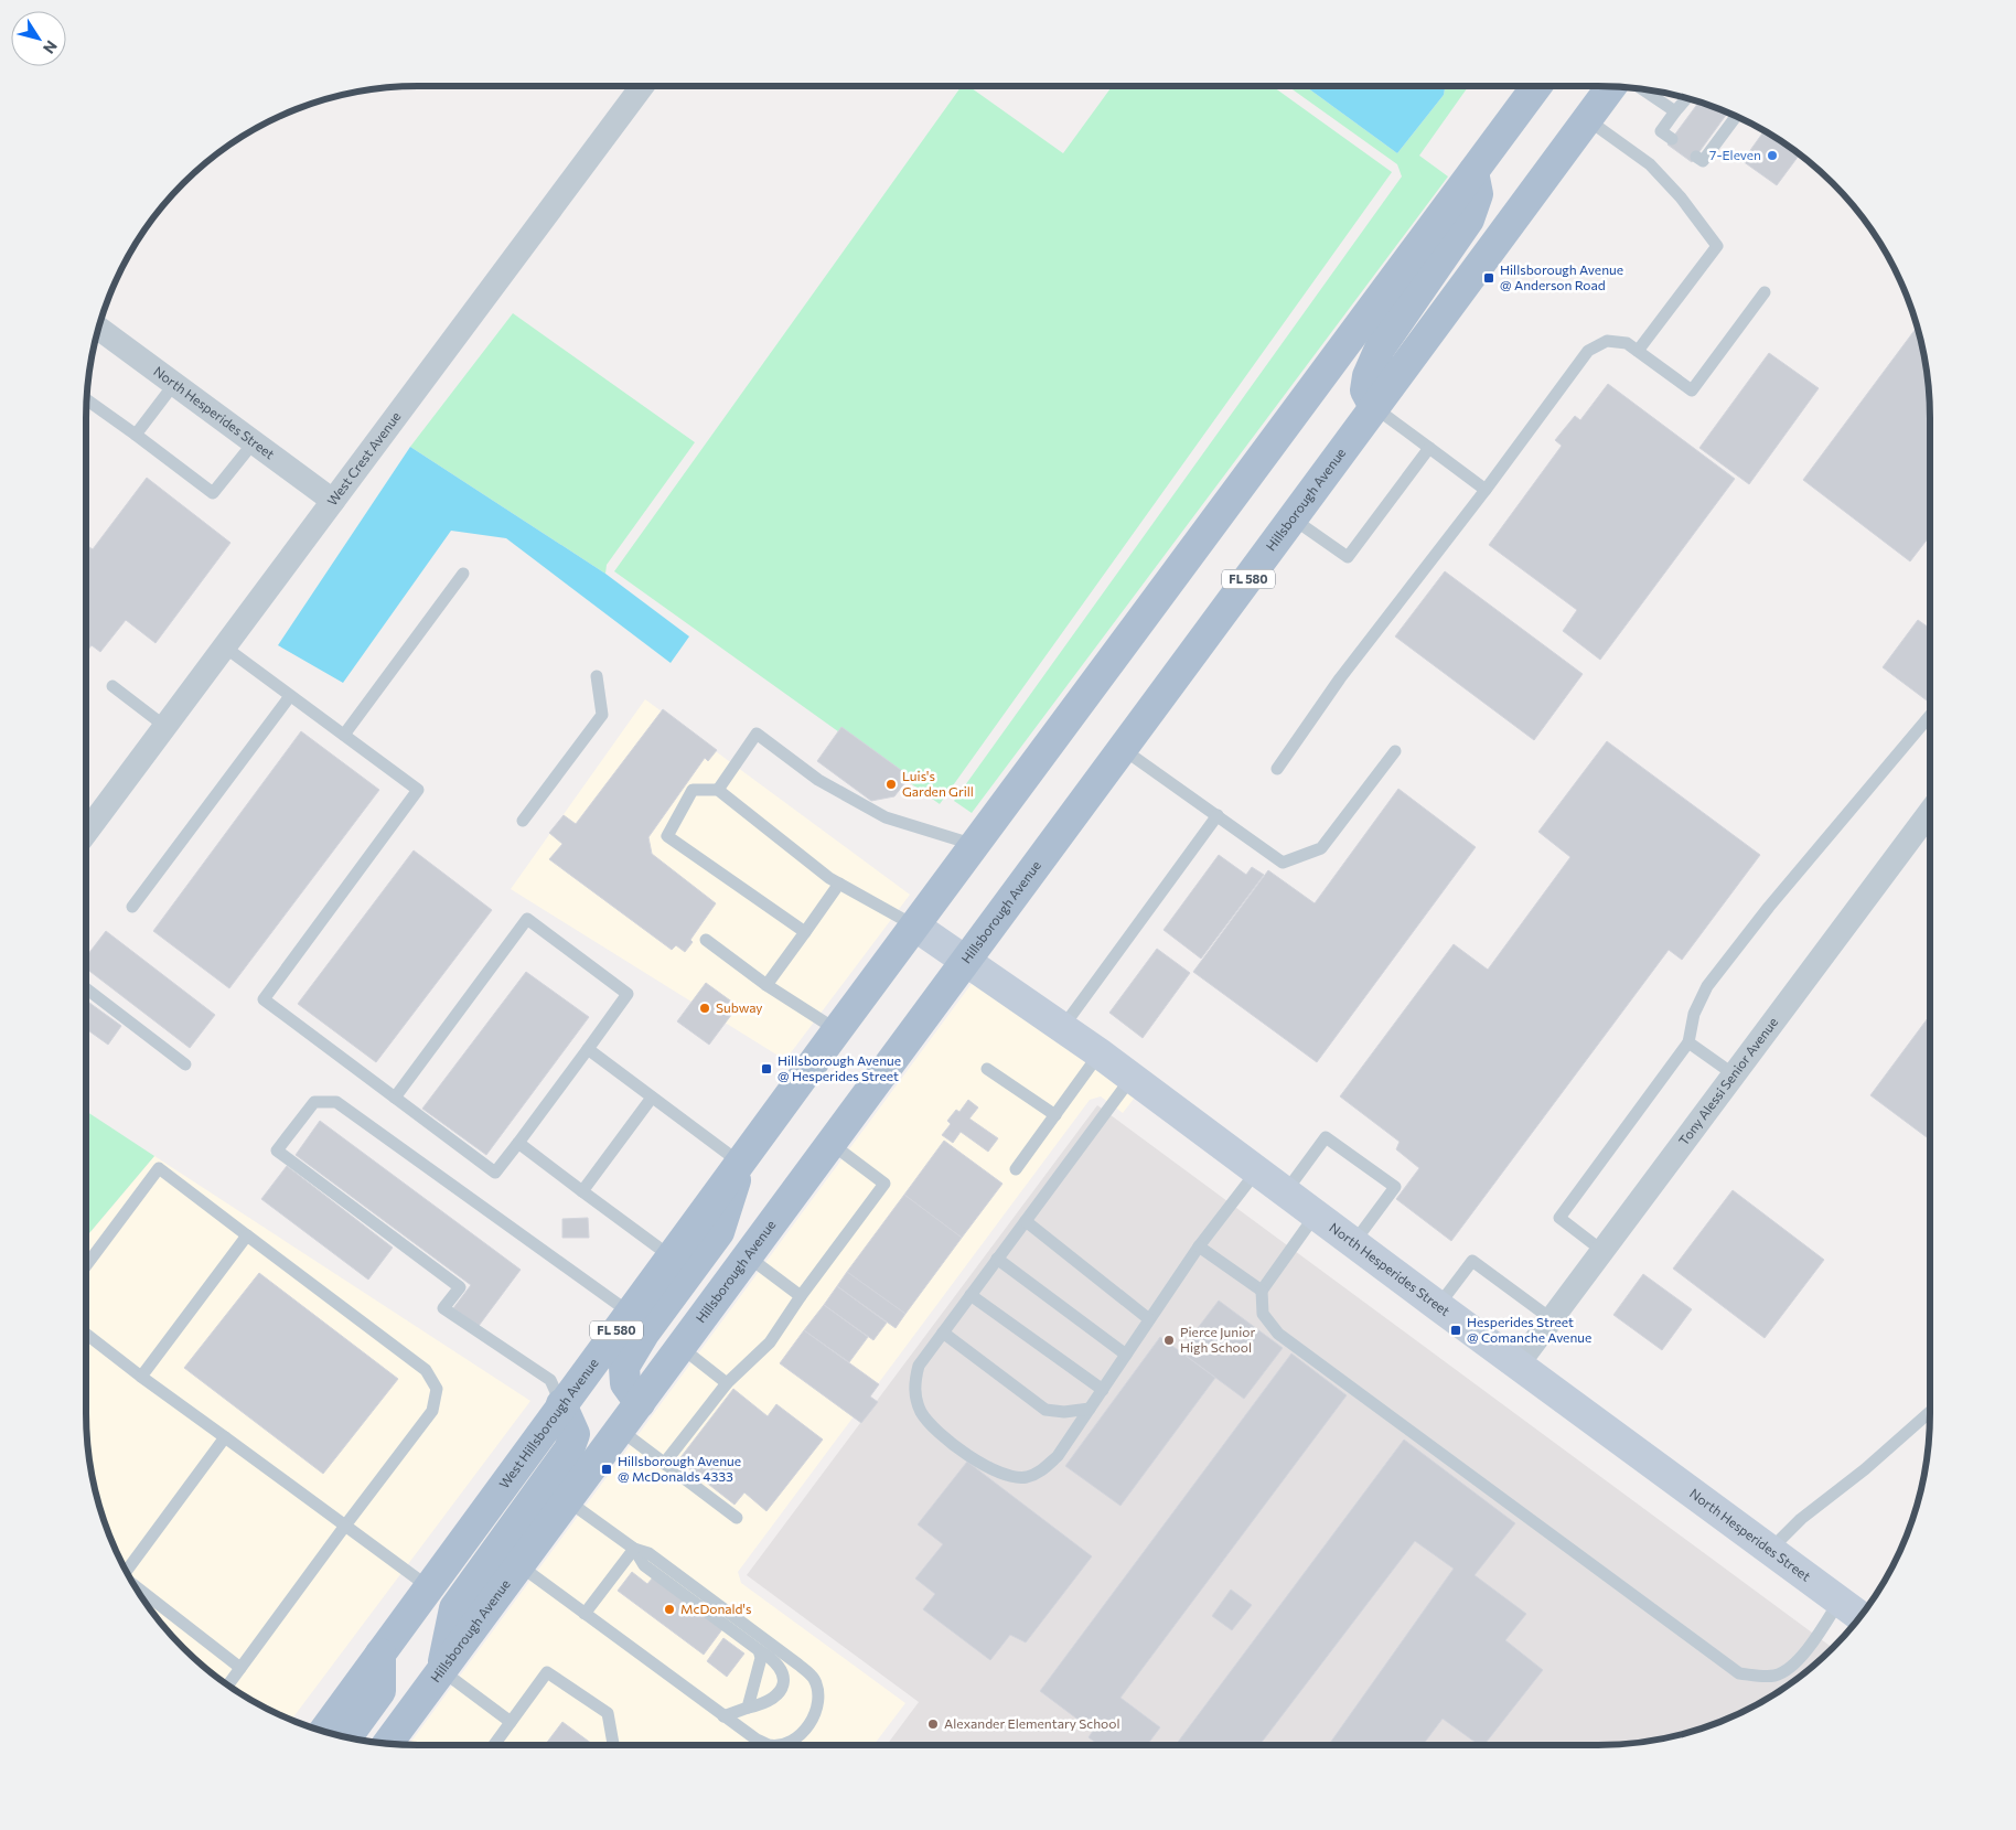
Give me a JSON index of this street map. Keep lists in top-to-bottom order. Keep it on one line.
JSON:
{"streets":{"main road":["Hillsborough Avenue","FL 580","West Hillsborough Avenue"],"street":["North Hesperides Street","West Crest Avenue","Tony Alessi Senior Avenue"]},"crossings":[["North Hesperides Street","West Crest Avenue"],["North Hesperides Street","Hillsborough Avenue"],["North Hesperides Street","FL 580"],["North Hesperides Street","Tony Alessi Senior Avenue"],["North Hesperides Street","West Hillsborough Avenue"],["FL 580","West Hillsborough Avenue"]],"places":{"other":["7-Eleven","Luis's Garden Grill","Subway","Pierce Junior High School","McDonald's","Alexander Elementary School"],"transit":["Hillsborough Avenue @ Anderson Road","Hillsborough Avenue @ Hesperides Street","Hesperides Street @ Comanche Avenue","Hillsborough Avenue @ McDonalds 4333"]},"north":"bottom right"}
